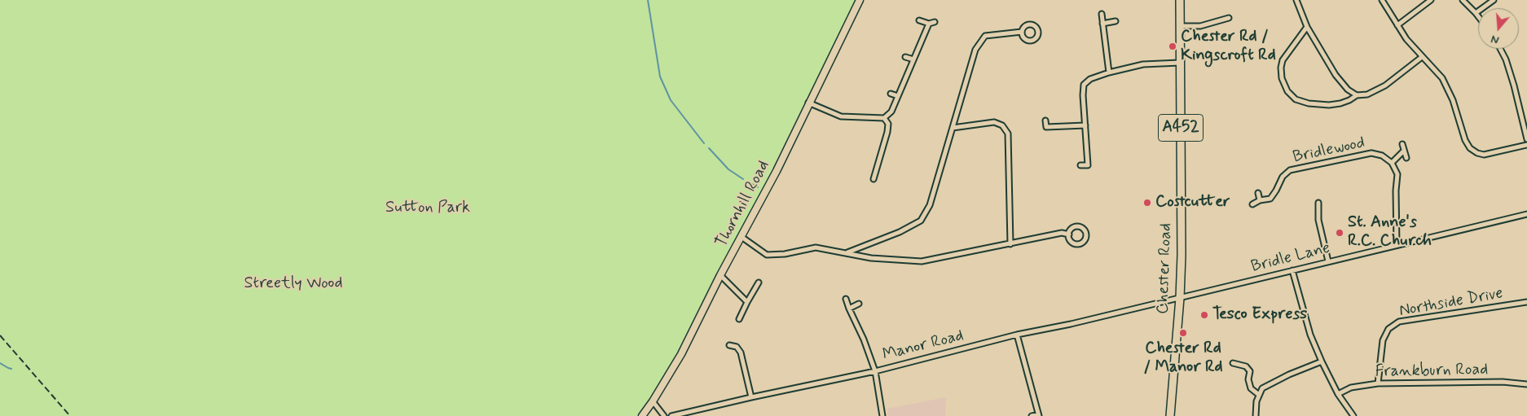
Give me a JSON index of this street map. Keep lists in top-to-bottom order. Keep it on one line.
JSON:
{"streets":{"highway":["A452","Chester Road"],"main road":["Thornhill Road"],"street":["Bridlewood","Bridle Lane","Northside Drive","Manor Road","Frankburn Road"]},"crossings":[["Bridle Lane","Chester Road"],["Bridle Lane","Manor Road"],["Chester Road","Manor Road"],["Northside Drive","Frankburn Road"]],"parks":["Sutton Park","Streetly Wood"],"places":["Chester Rd / Kingscroft Rd","Costcutter","St. Anne's R.C. Church","Tesco Express","Chester Rd / Manor Rd"],"north":"bottom"}
